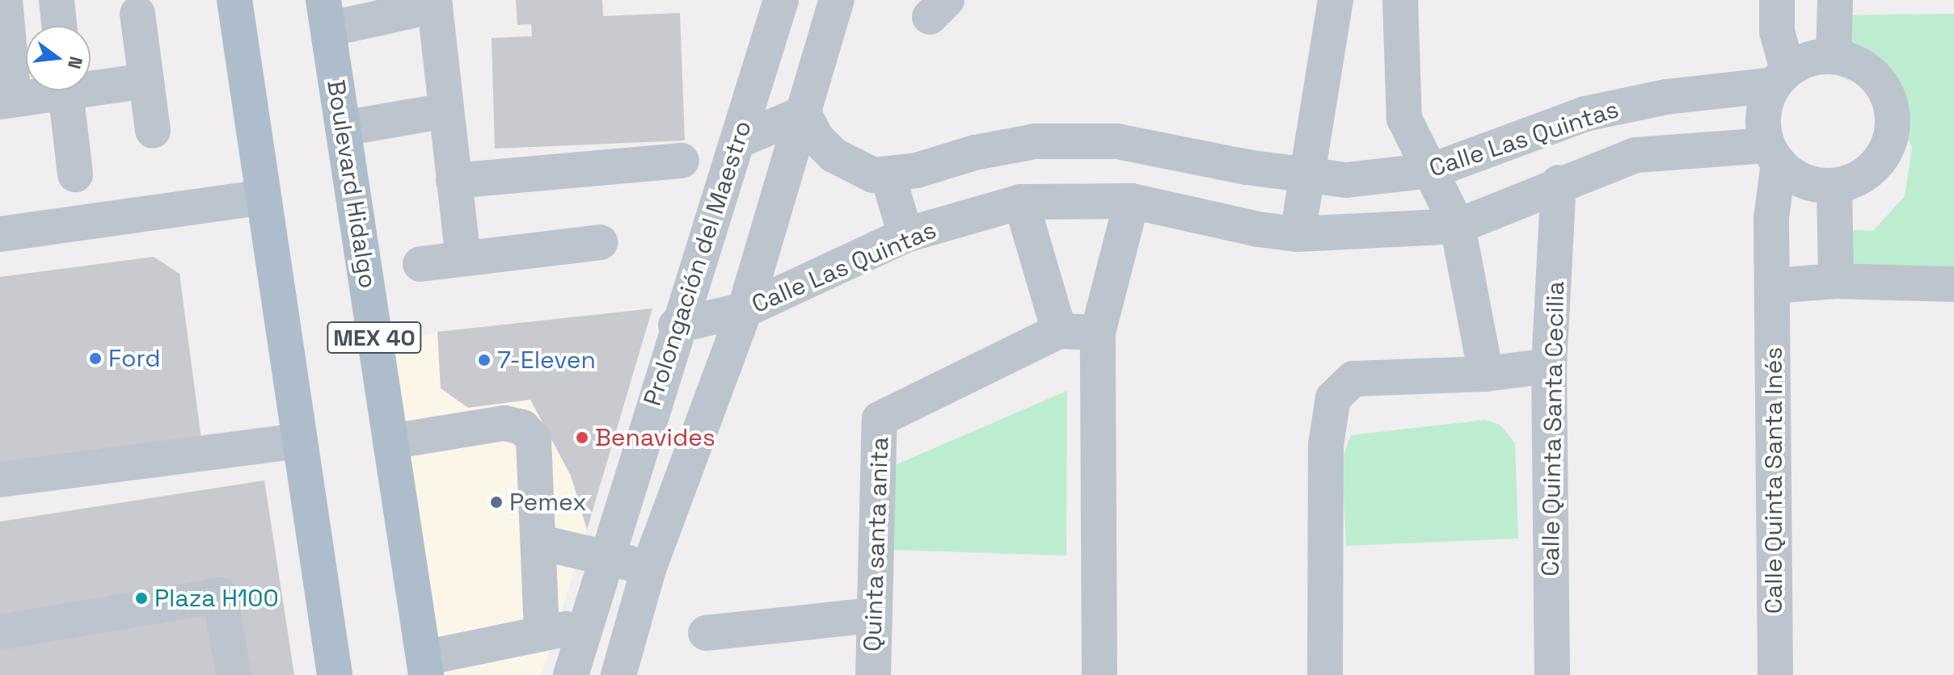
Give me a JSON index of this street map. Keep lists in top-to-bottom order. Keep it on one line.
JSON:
{"streets":{"main road":["Boulevard Hidalgo","MEX 40"],"street":["Calle Las Quintas","Prolongación del Maestro","Calle Quinta Santa Cecilia","Calle Quinta Santa Inés","Quinta santa anita"]},"crossings":[["Calle Las Quintas","Prolongación del Maestro"],["Calle Las Quintas","Calle Quinta Santa Cecilia"],["Calle Las Quintas","Calle Quinta Santa Inés"]],"places":["Ford","7-Eleven","Benavides","Pemex","Plaza H100"],"north":"right"}
